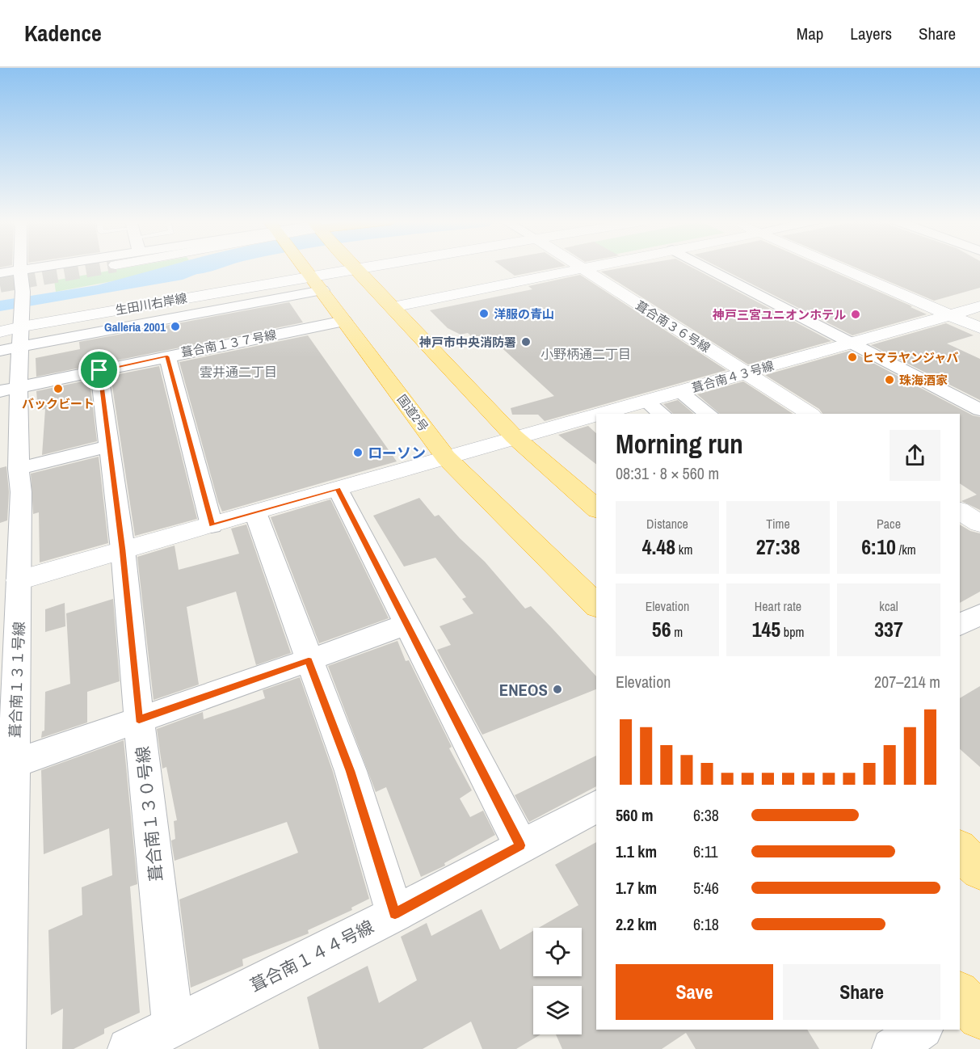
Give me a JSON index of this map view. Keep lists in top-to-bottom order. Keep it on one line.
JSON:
{"streets":{"highway":["国道2号"],"street":["生田川右岸線","葺合南３６号線","葺合南１３７号線","葺合南４３号線","葺合南１３１号線","葺合南１３０号線","葺合南１４４号線"]},"crossings":[["生田川右岸線","国道2号"],["生田川右岸線","葺合南１３１号線"],["葺合南３６号線","葺合南４３号線"],["葺合南１３７号線","国道2号"],["葺合南１３７号線","葺合南１３１号線"],["葺合南１３７号線","葺合南１３０号線"],["葺合南４３号線","国道2号"],["葺合南４３号線","葺合南１３１号線"],["葺合南４３号線","葺合南１３０号線"],["葺合南１３０号線","葺合南１４４号線"]],"districts":["小野柄通二丁目","雲井通二丁目"],"places":["洋服の青山","神戸三宮ユニオンホテル","Galleria 2001","神戸市中央消防署","ヒマラヤンジャバ","珠海酒家","バックビート","ローソン","ENEOS"],"page":{"header":"Kadence","nav":["Map","Layers","Share"],"heading":["Morning run","08:31 · 8 × 560 m"],"stats":[["Distance","4.48 km"],["Time","27:38"],["Pace","6:10 /km"],["Elevation","56 m"],["Heart rate","145 bpm"],["kcal","337"]],"chart":["Elevation","207–214 m"],"list":[{"name":"560 m","note":"6:38"},{"name":"1.1 km","note":"6:11"},{"name":"1.7 km","note":"5:46"},{"name":"2.2 km","note":"6:18"}],"buttons":["Save","Share"]}}
